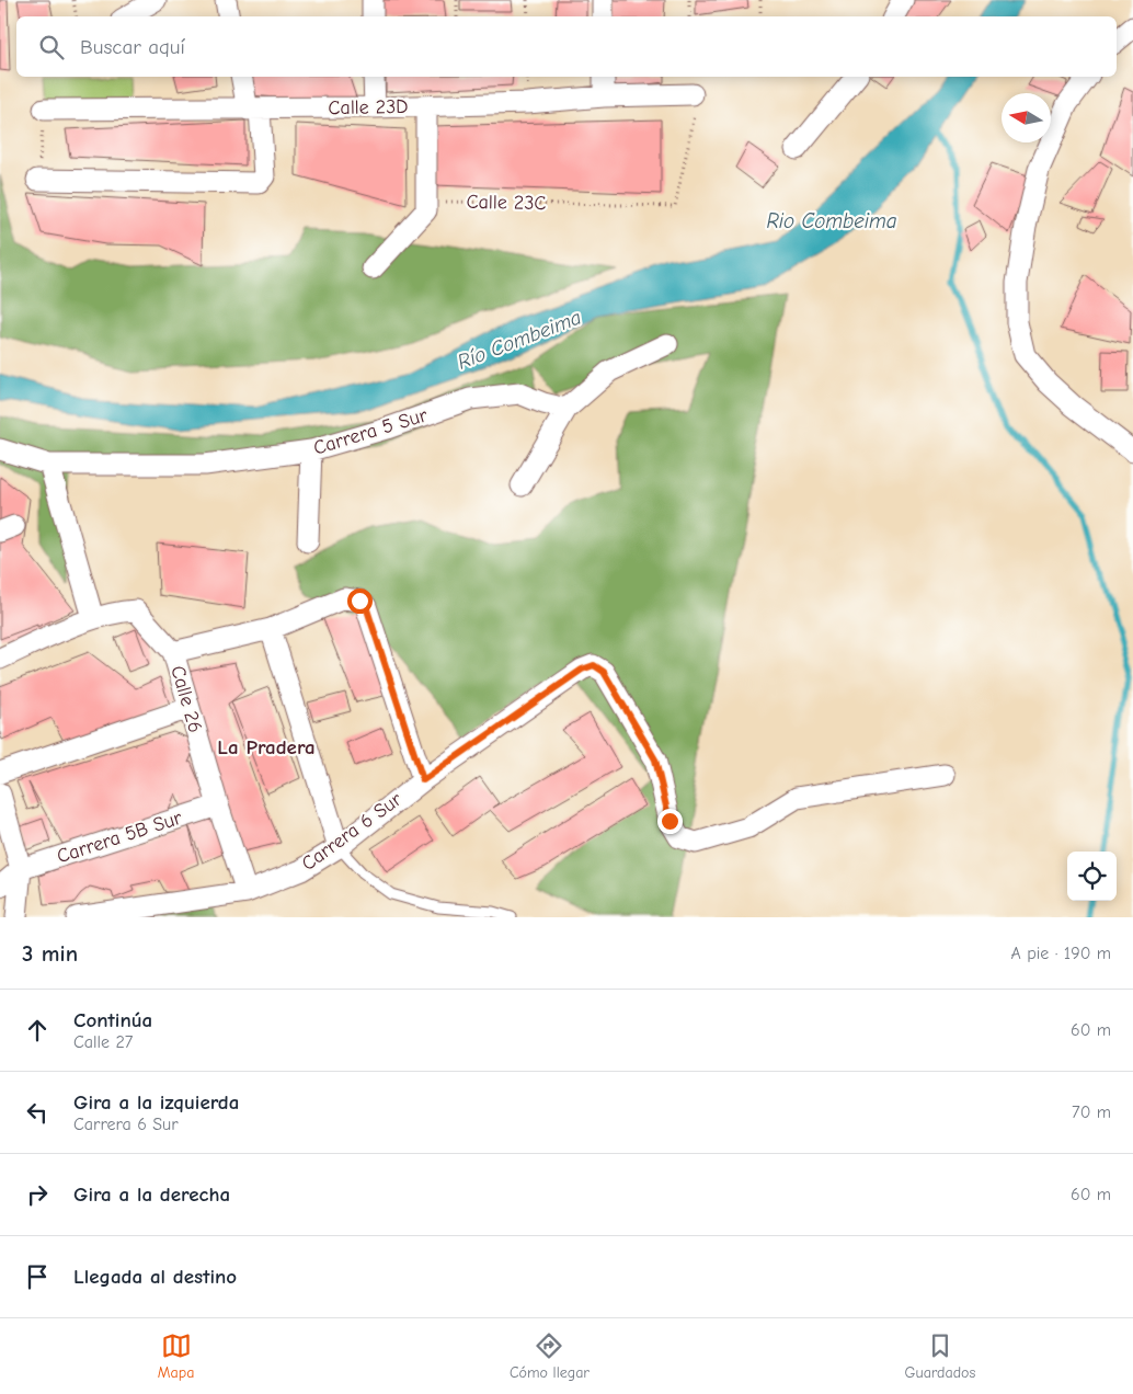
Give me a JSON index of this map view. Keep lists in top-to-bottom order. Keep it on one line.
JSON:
{"streets":{"street":["Calle 23D","Carrera 5 Sur","Calle 26","Carrera 6 Sur","Carrera 5B Sur"],"path":["Calle 23C"]},"crossings":[["Calle 23D","Calle 23C"],["Calle 26","Carrera 6 Sur"],["Calle 26","Carrera 5B Sur"]],"districts":["La Pradera"],"water":["Rio Combeima","Río Combeima"],"north":"left","page":{"search":"Buscar aquí","heading":["3 min","A pie · 190 m"],"list":[["Continúa","Calle 27","60 m"],["Gira a la izquierda","Carrera 6 Sur","70 m"],["Gira a la derecha","60 m"],"Llegada al destino"],"nav":["Mapa","Cómo llegar","Guardados"]}}
